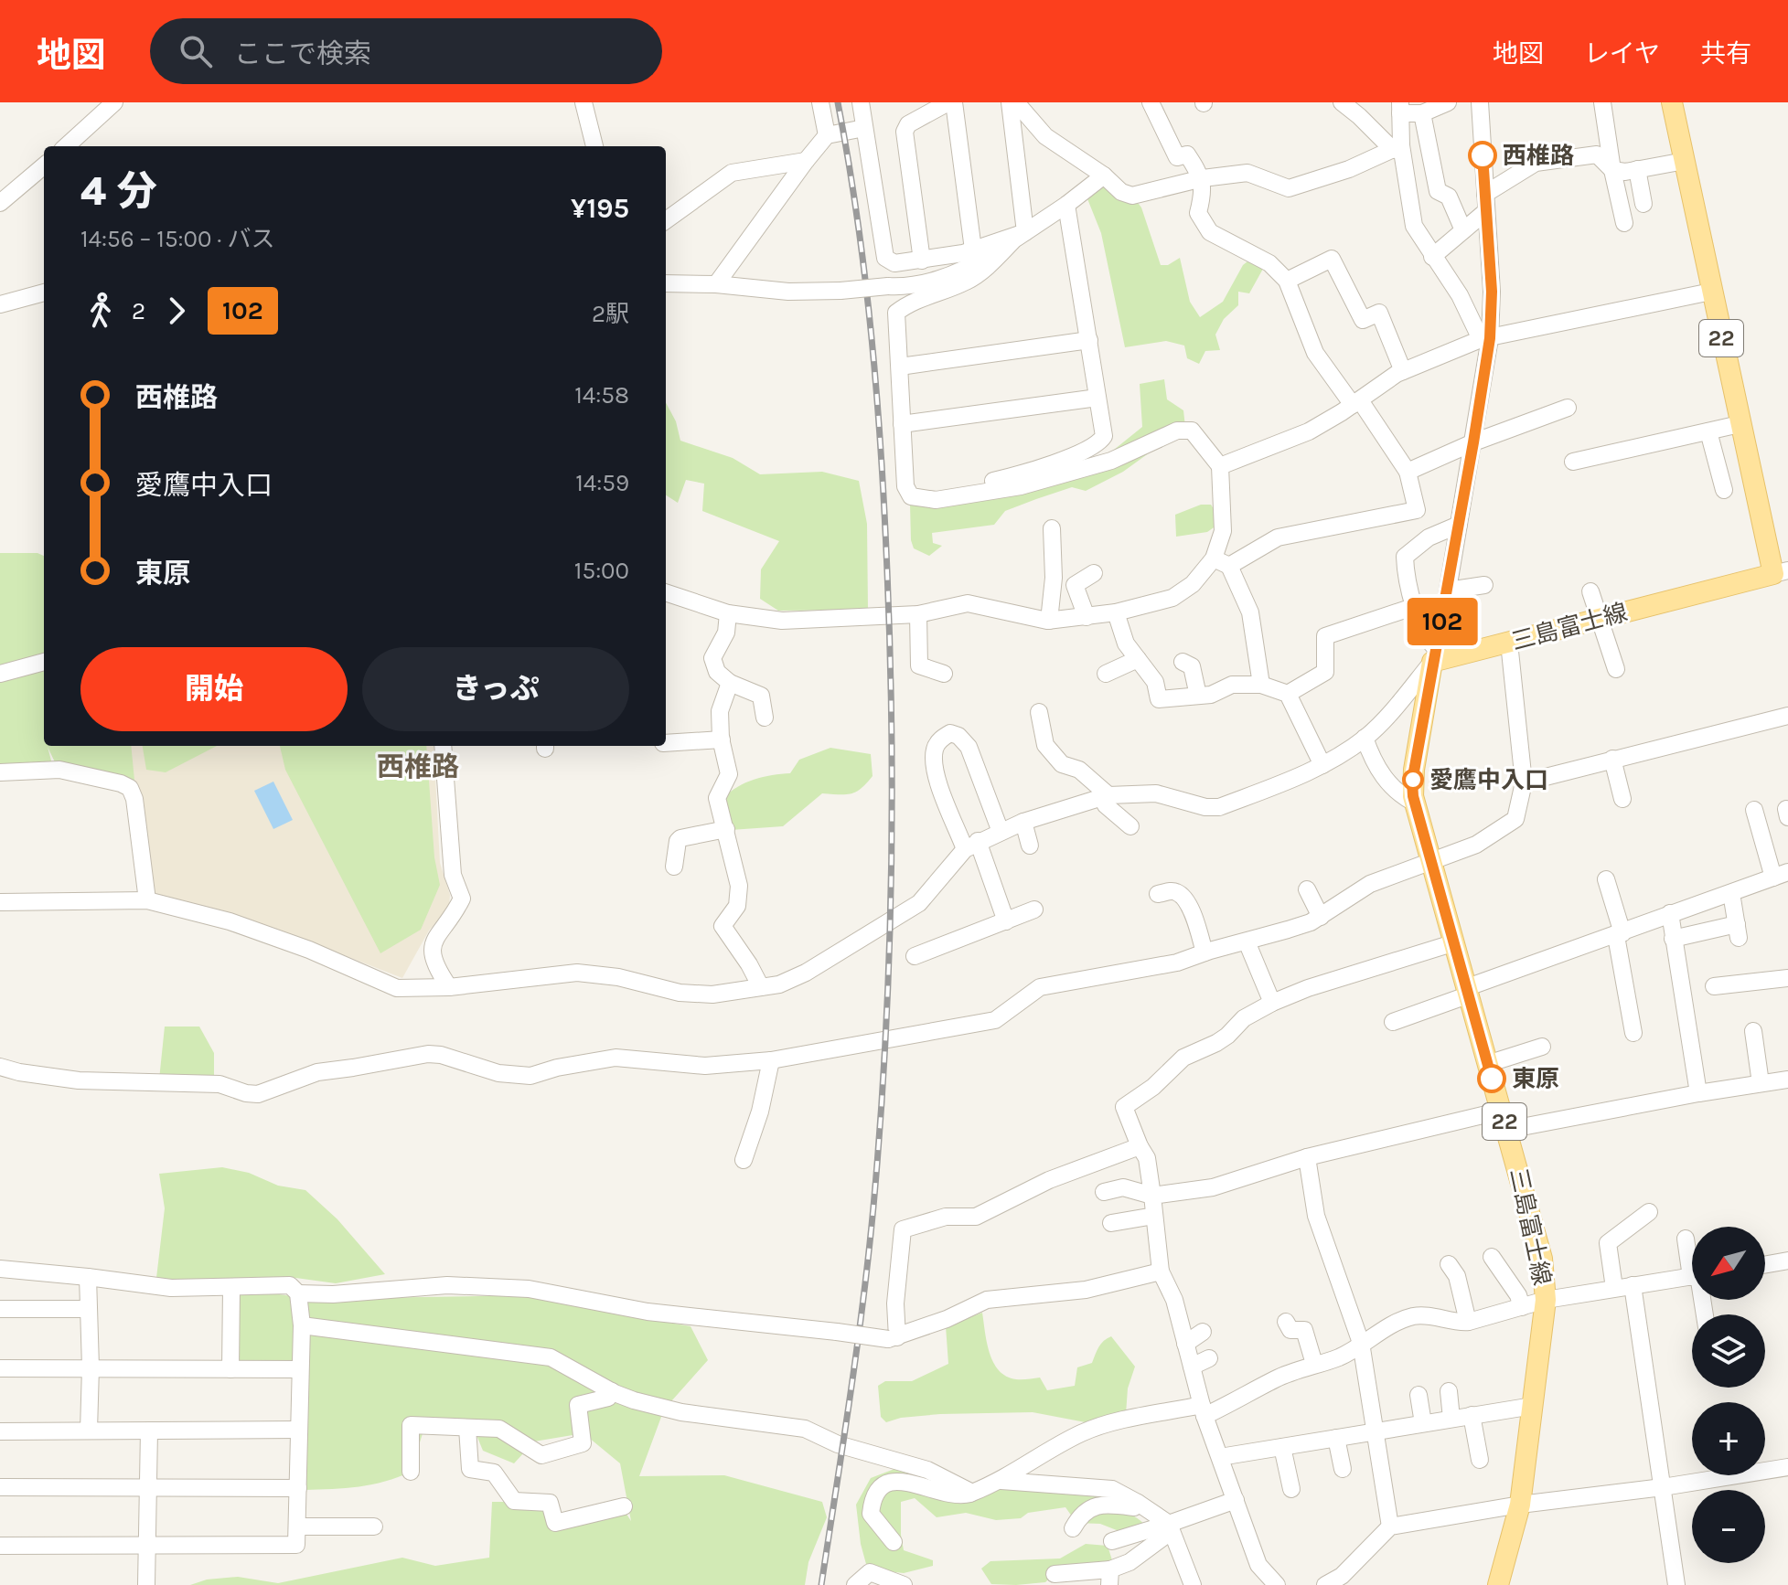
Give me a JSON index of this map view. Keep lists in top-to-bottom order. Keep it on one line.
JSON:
{"streets":{"main road":["22","三島富士線"]},"districts":["西椎路"],"places":["西椎路","愛鷹中入口","東原"],"lines":["bus line 102"],"north":"bottom left","page":{"header":"地図","search":"ここで検索","nav":["地図","レイヤ","共有"],"on_map":"102","heading":["4 分","14:56 – 15:00 · バス","¥195"],"legs":["2","102","2駅"],"list":[{"name":"西椎路","value":"14:58"},{"name":"愛鷹中入口","value":"14:59"},{"name":"東原","value":"15:00"}],"buttons":["開始","きっぷ"],"map_buttons":["+","−"]}}
